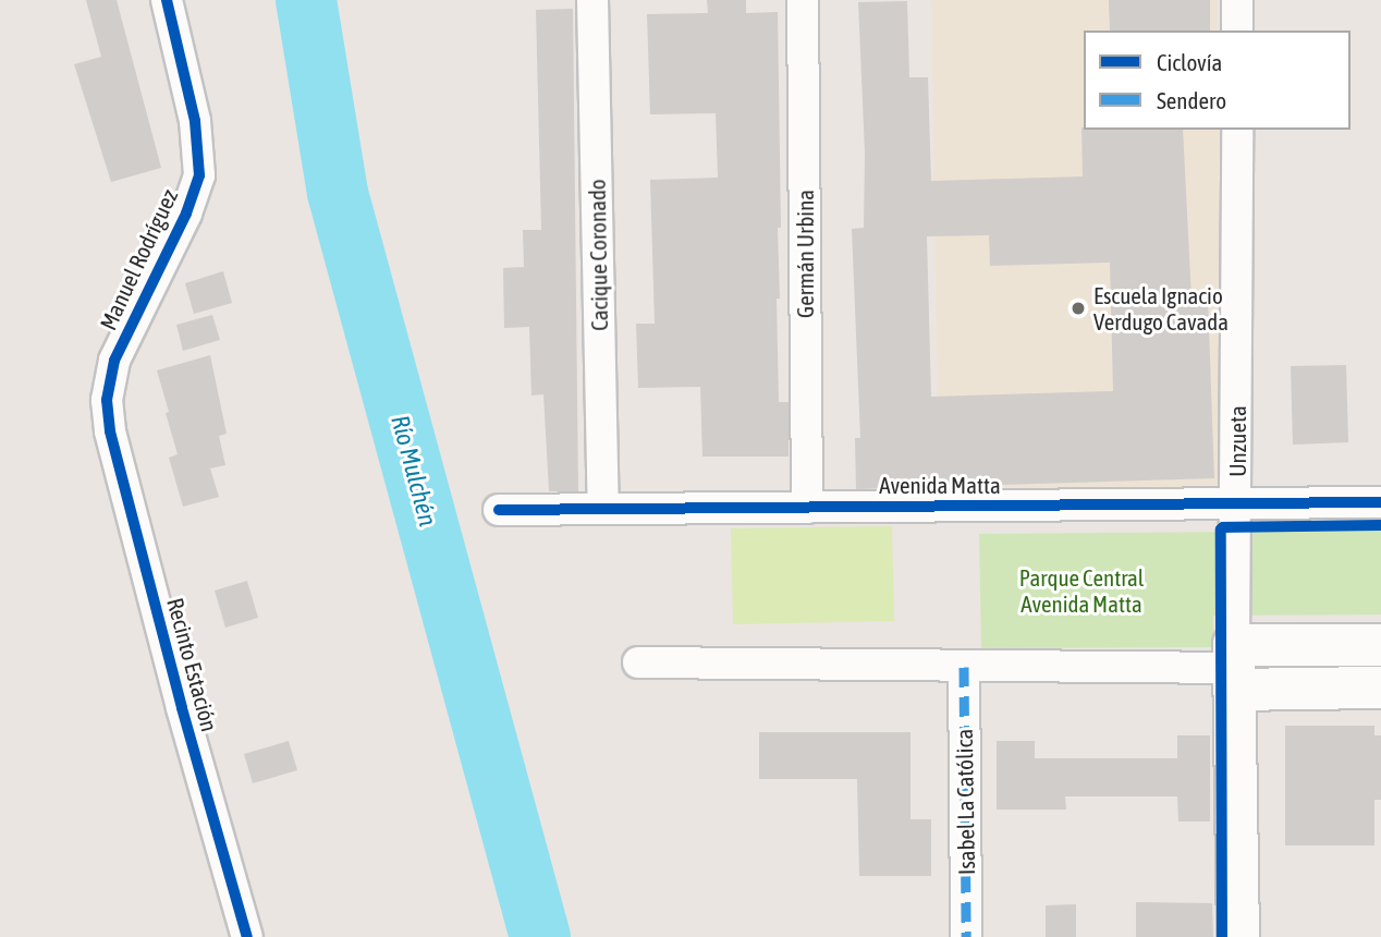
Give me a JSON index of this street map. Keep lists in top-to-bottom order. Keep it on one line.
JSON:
{"streets":{"main road":["Unzueta"],"street":["Germán Urbina","Cacique Coronado","Manuel Rodríguez","Avenida Matta","Recinto Estación","Isabel La Católica"]},"crossings":[["Germán Urbina","Avenida Matta"],["Cacique Coronado","Avenida Matta"],["Manuel Rodríguez","Recinto Estación"],["Unzueta","Avenida Matta"]],"water":["Río Mulchén"],"parks":["Parque Central Avenida Matta"],"places":["Escuela Ignacio Verdugo Cavada"],"legend":["Ciclovía","Sendero"]}
